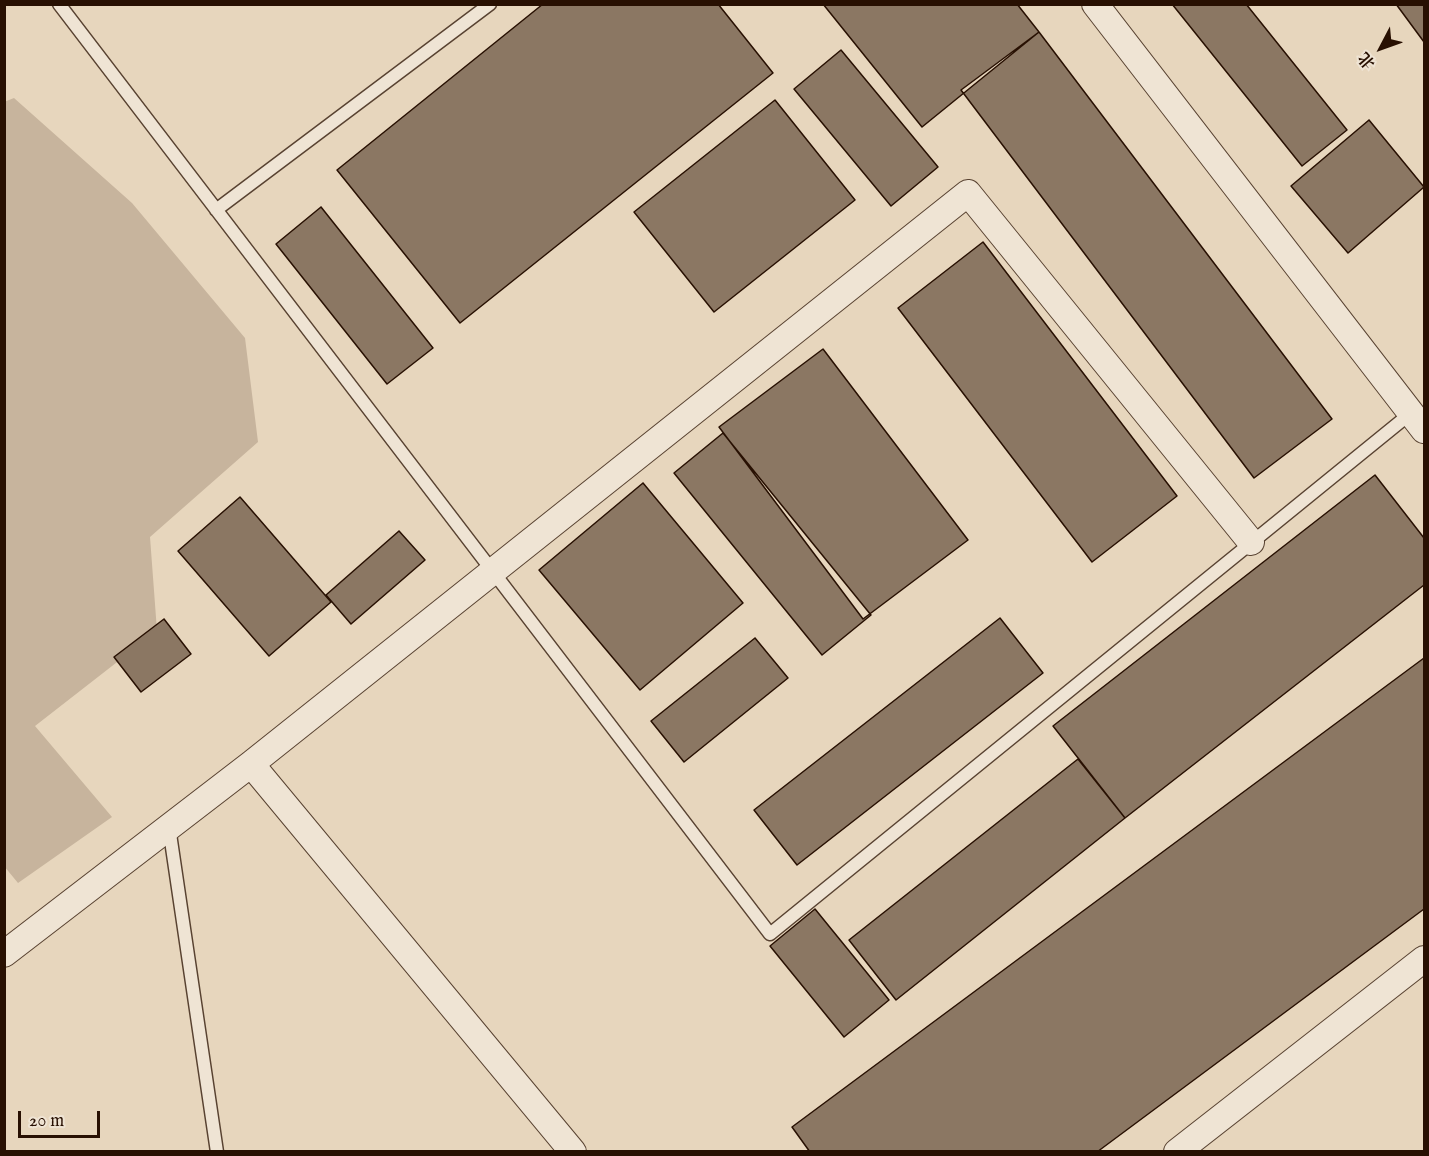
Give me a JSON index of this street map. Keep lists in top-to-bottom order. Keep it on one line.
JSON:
{"scale_bar":"20 m","north":"bottom left"}
